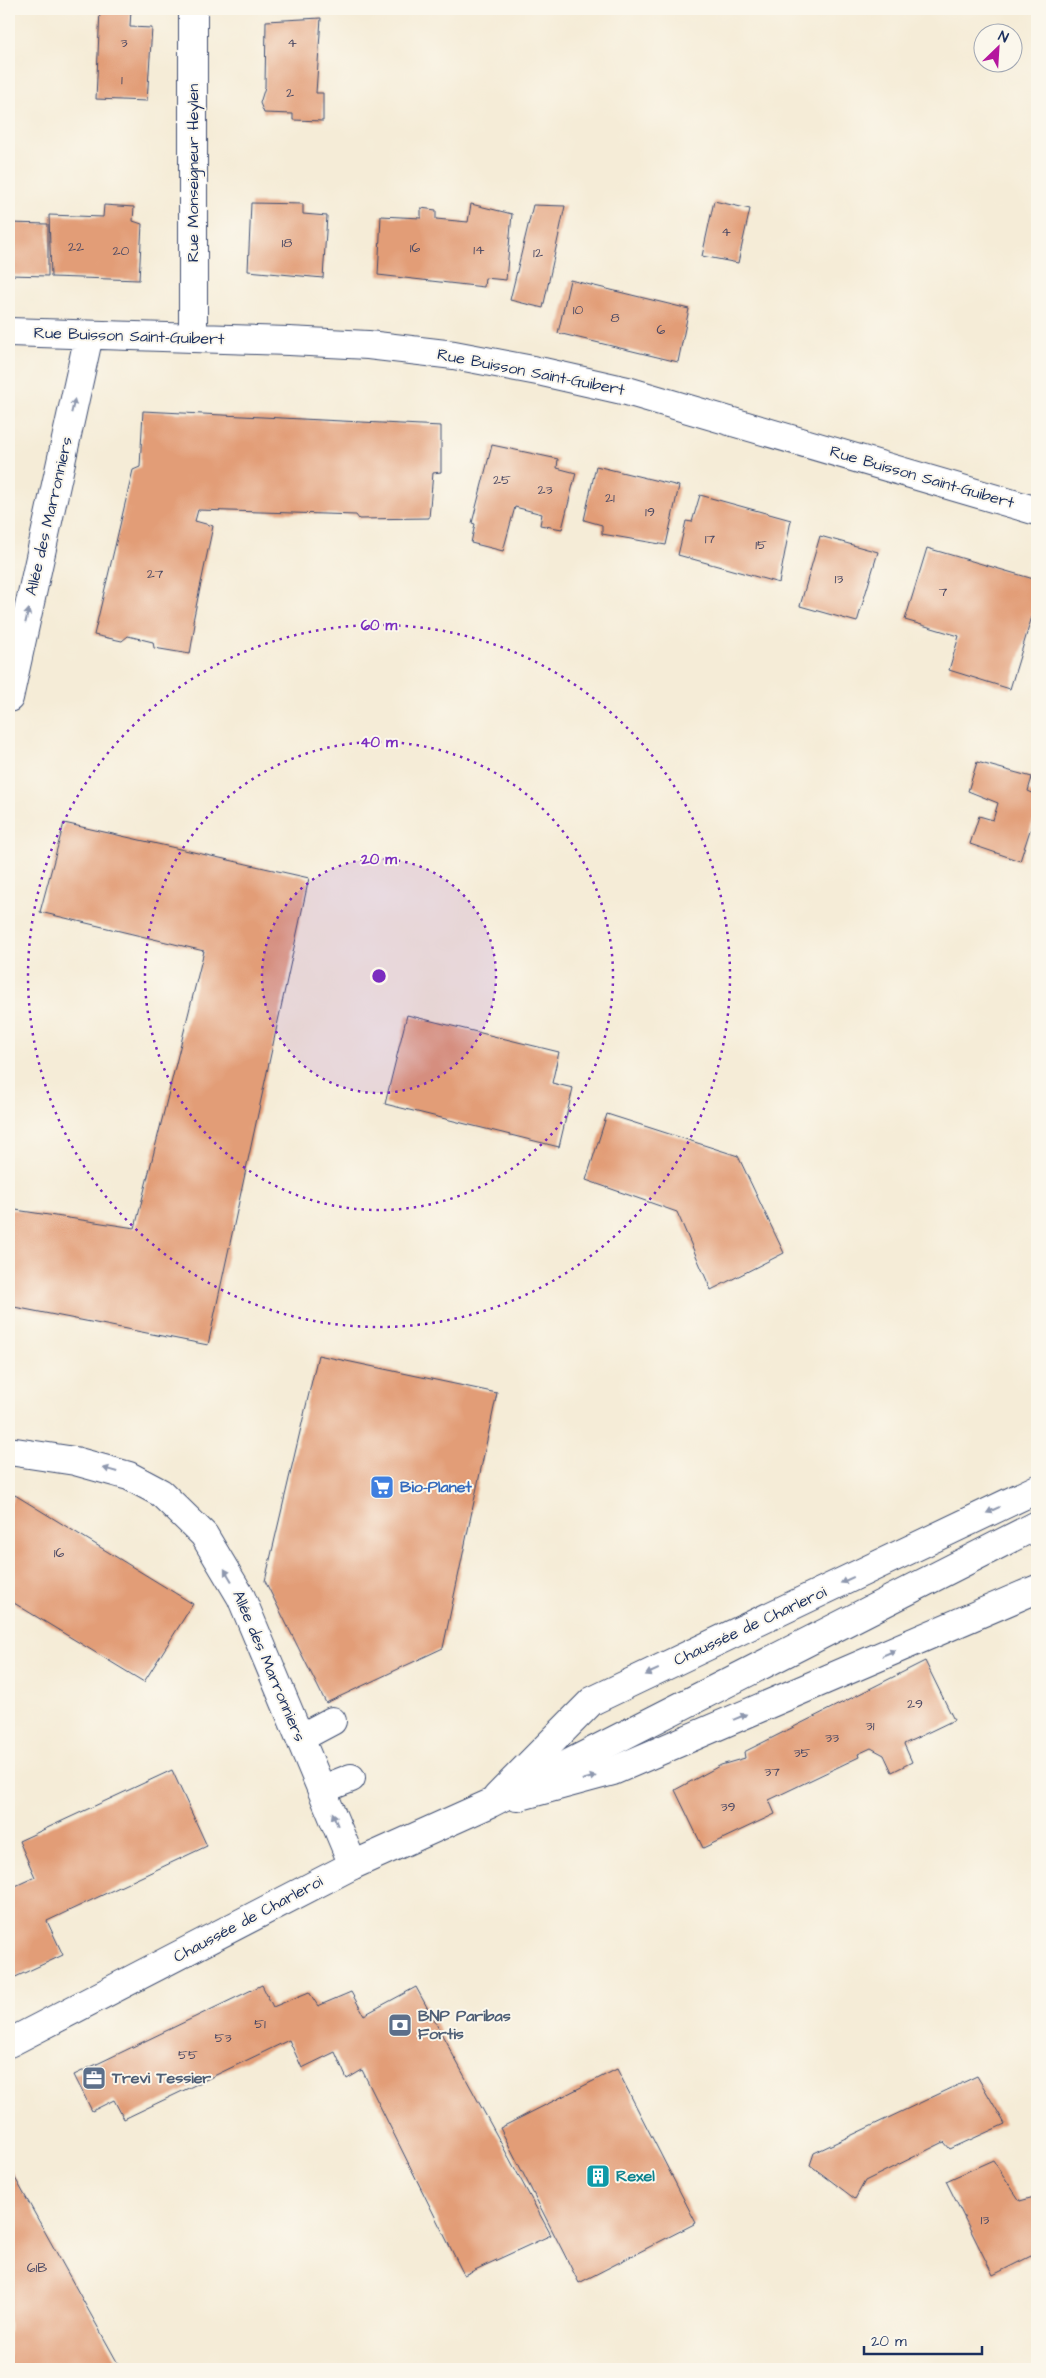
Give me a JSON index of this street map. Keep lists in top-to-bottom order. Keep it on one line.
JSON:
{"streets":{"street":["Rue Monseigneur Heylen","Rue Buisson Saint-Guibert","Allée des Marronniers","Chaussée de Charleroi"]},"crossings":[["Rue Monseigneur Heylen","Rue Buisson Saint-Guibert"],["Rue Buisson Saint-Guibert","Allée des Marronniers"],["Allée des Marronniers","Chaussée de Charleroi"]],"one_way":["Allée des Marronniers"],"places":{"supermarket":["Bio-Planet"],"bank":["BNP Paribas Fortis"],"office":["Trevi Tessier"],"building":["Rexel"]},"house_numbers":["3","4","1","2","4","18","22","16","14","20","12","10","8","6","25","23","21","19","17","15","27","13","7","16","29","31","33","35","37","39","51","53","55","13","61B"],"scale_bar":"20 m","north":"top right","rings":["60 m","40 m","20 m"]}
